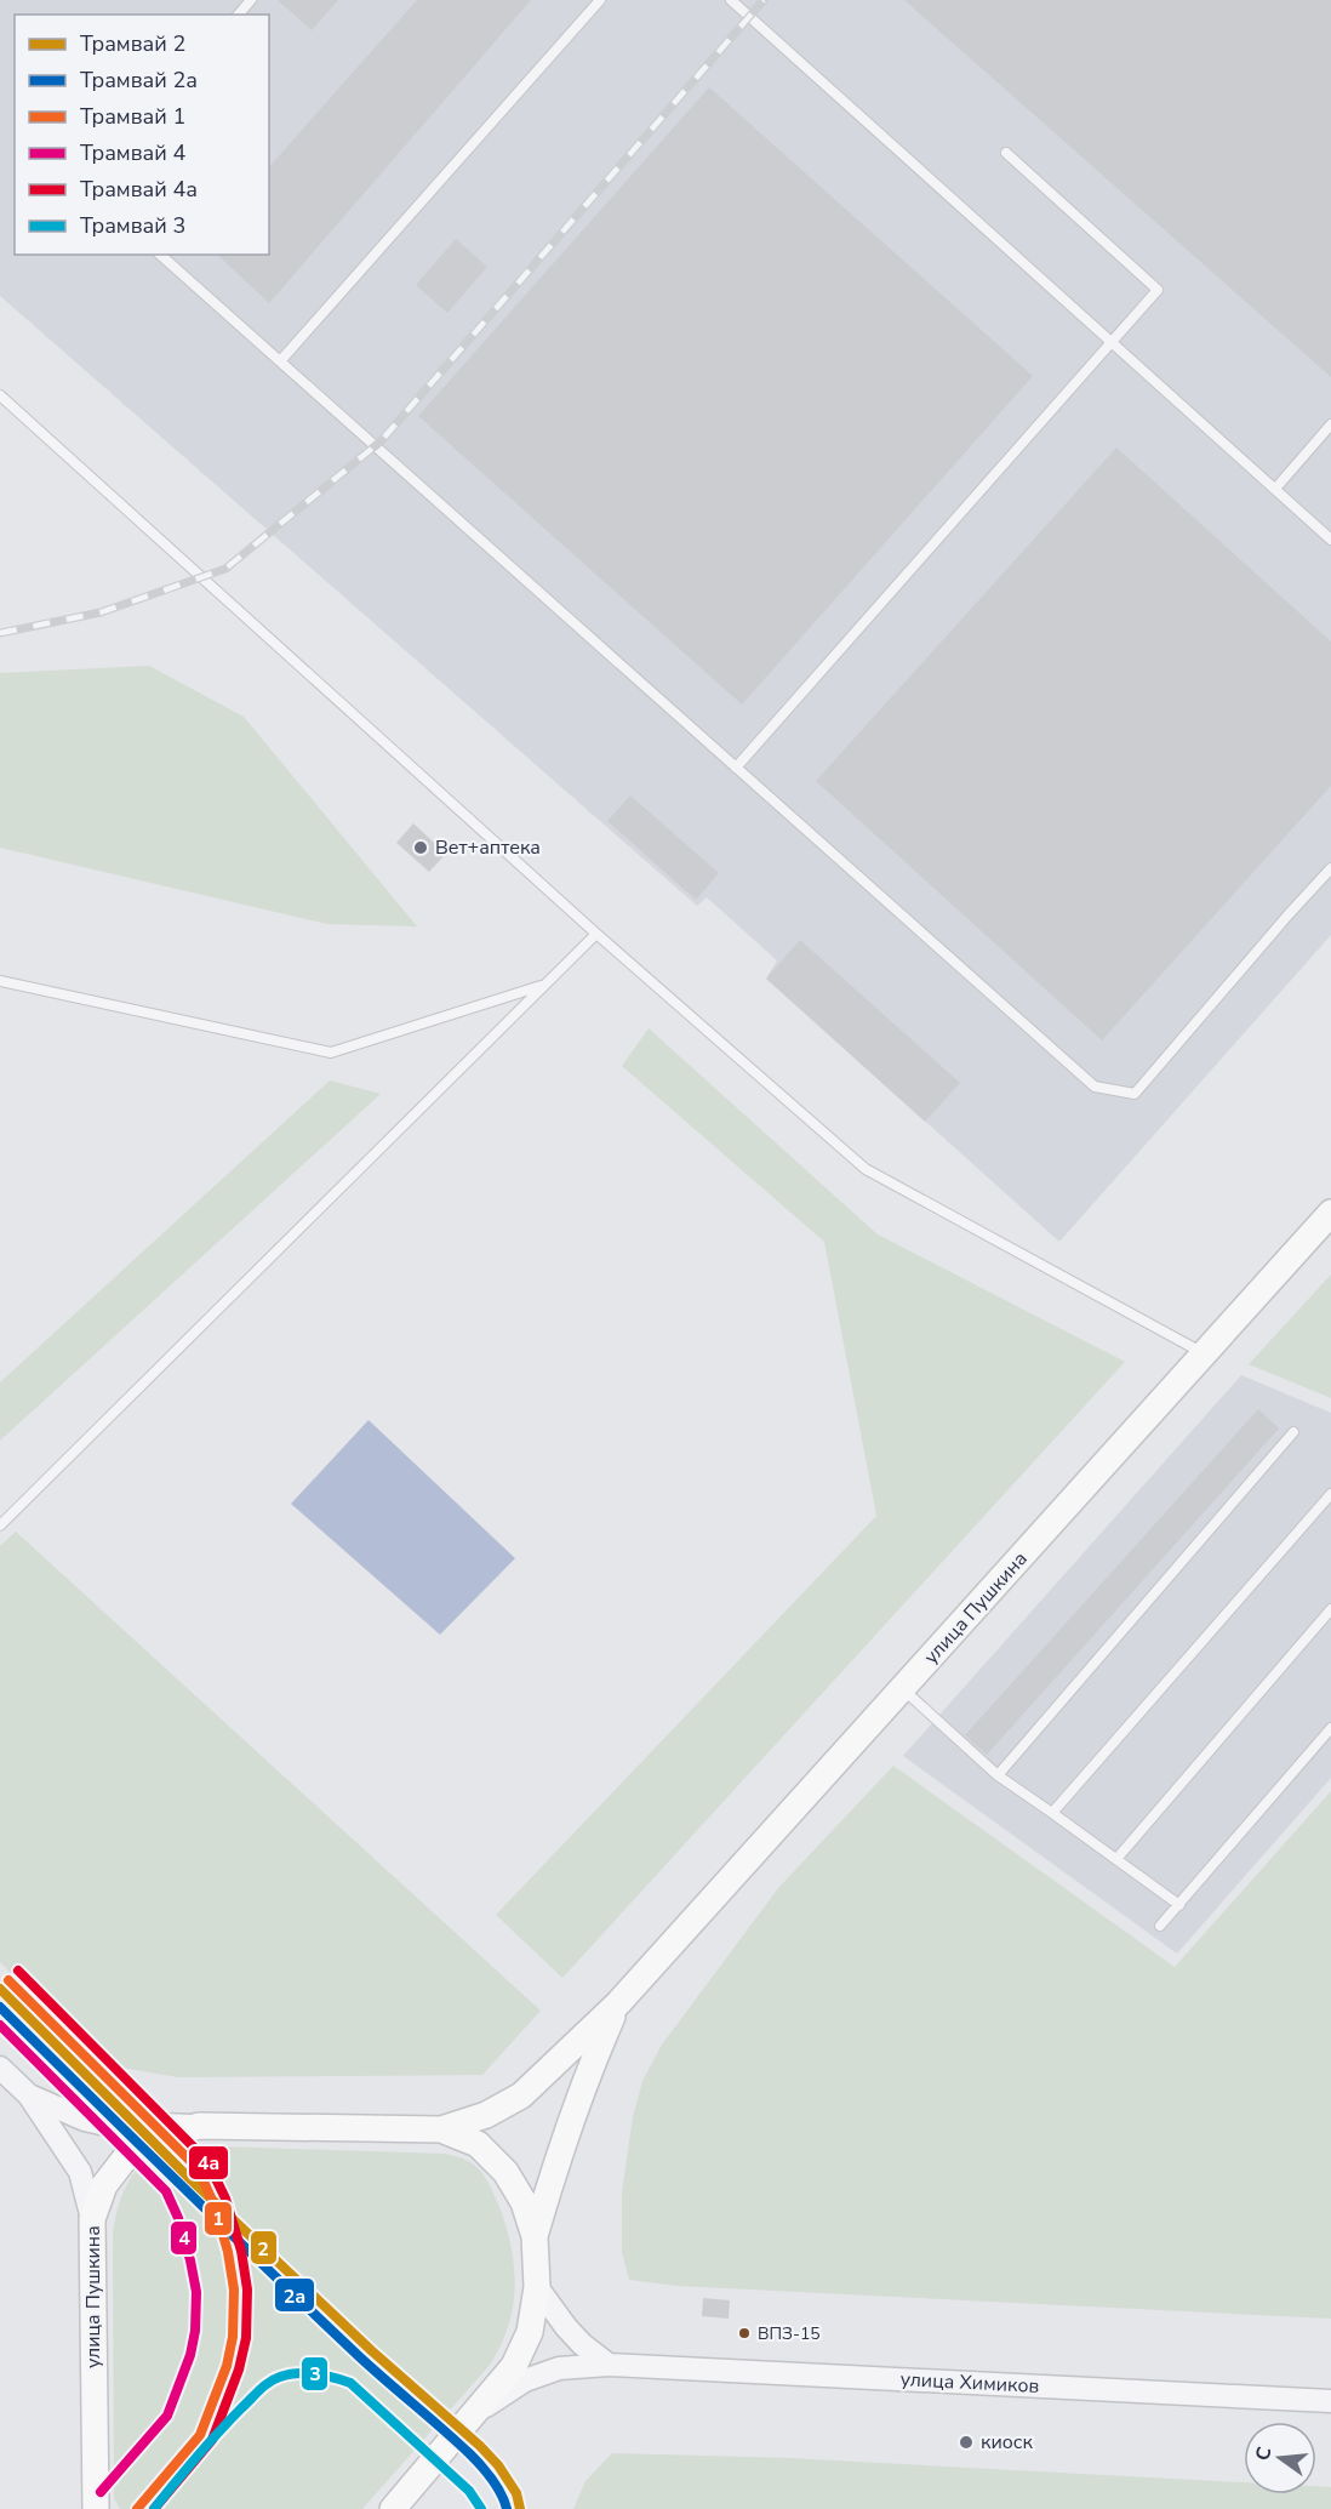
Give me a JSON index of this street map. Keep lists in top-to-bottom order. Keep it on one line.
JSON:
{"streets":{"main road":["улица Пушкина"],"street":["улица Химиков"]},"crossings":[["улица Пушкина","улица Химиков"]],"places":["Вет+аптека","ВПЗ-15","киоск"],"lines":["tram line 4а","tram line 1","tram line 2","tram line 2а","tram line 4","tram line 3"],"legend":["Трамвай 2","Трамвай 2а","Трамвай 1","Трамвай 4","Трамвай 4а","Трамвай 3"],"north":"left"}
